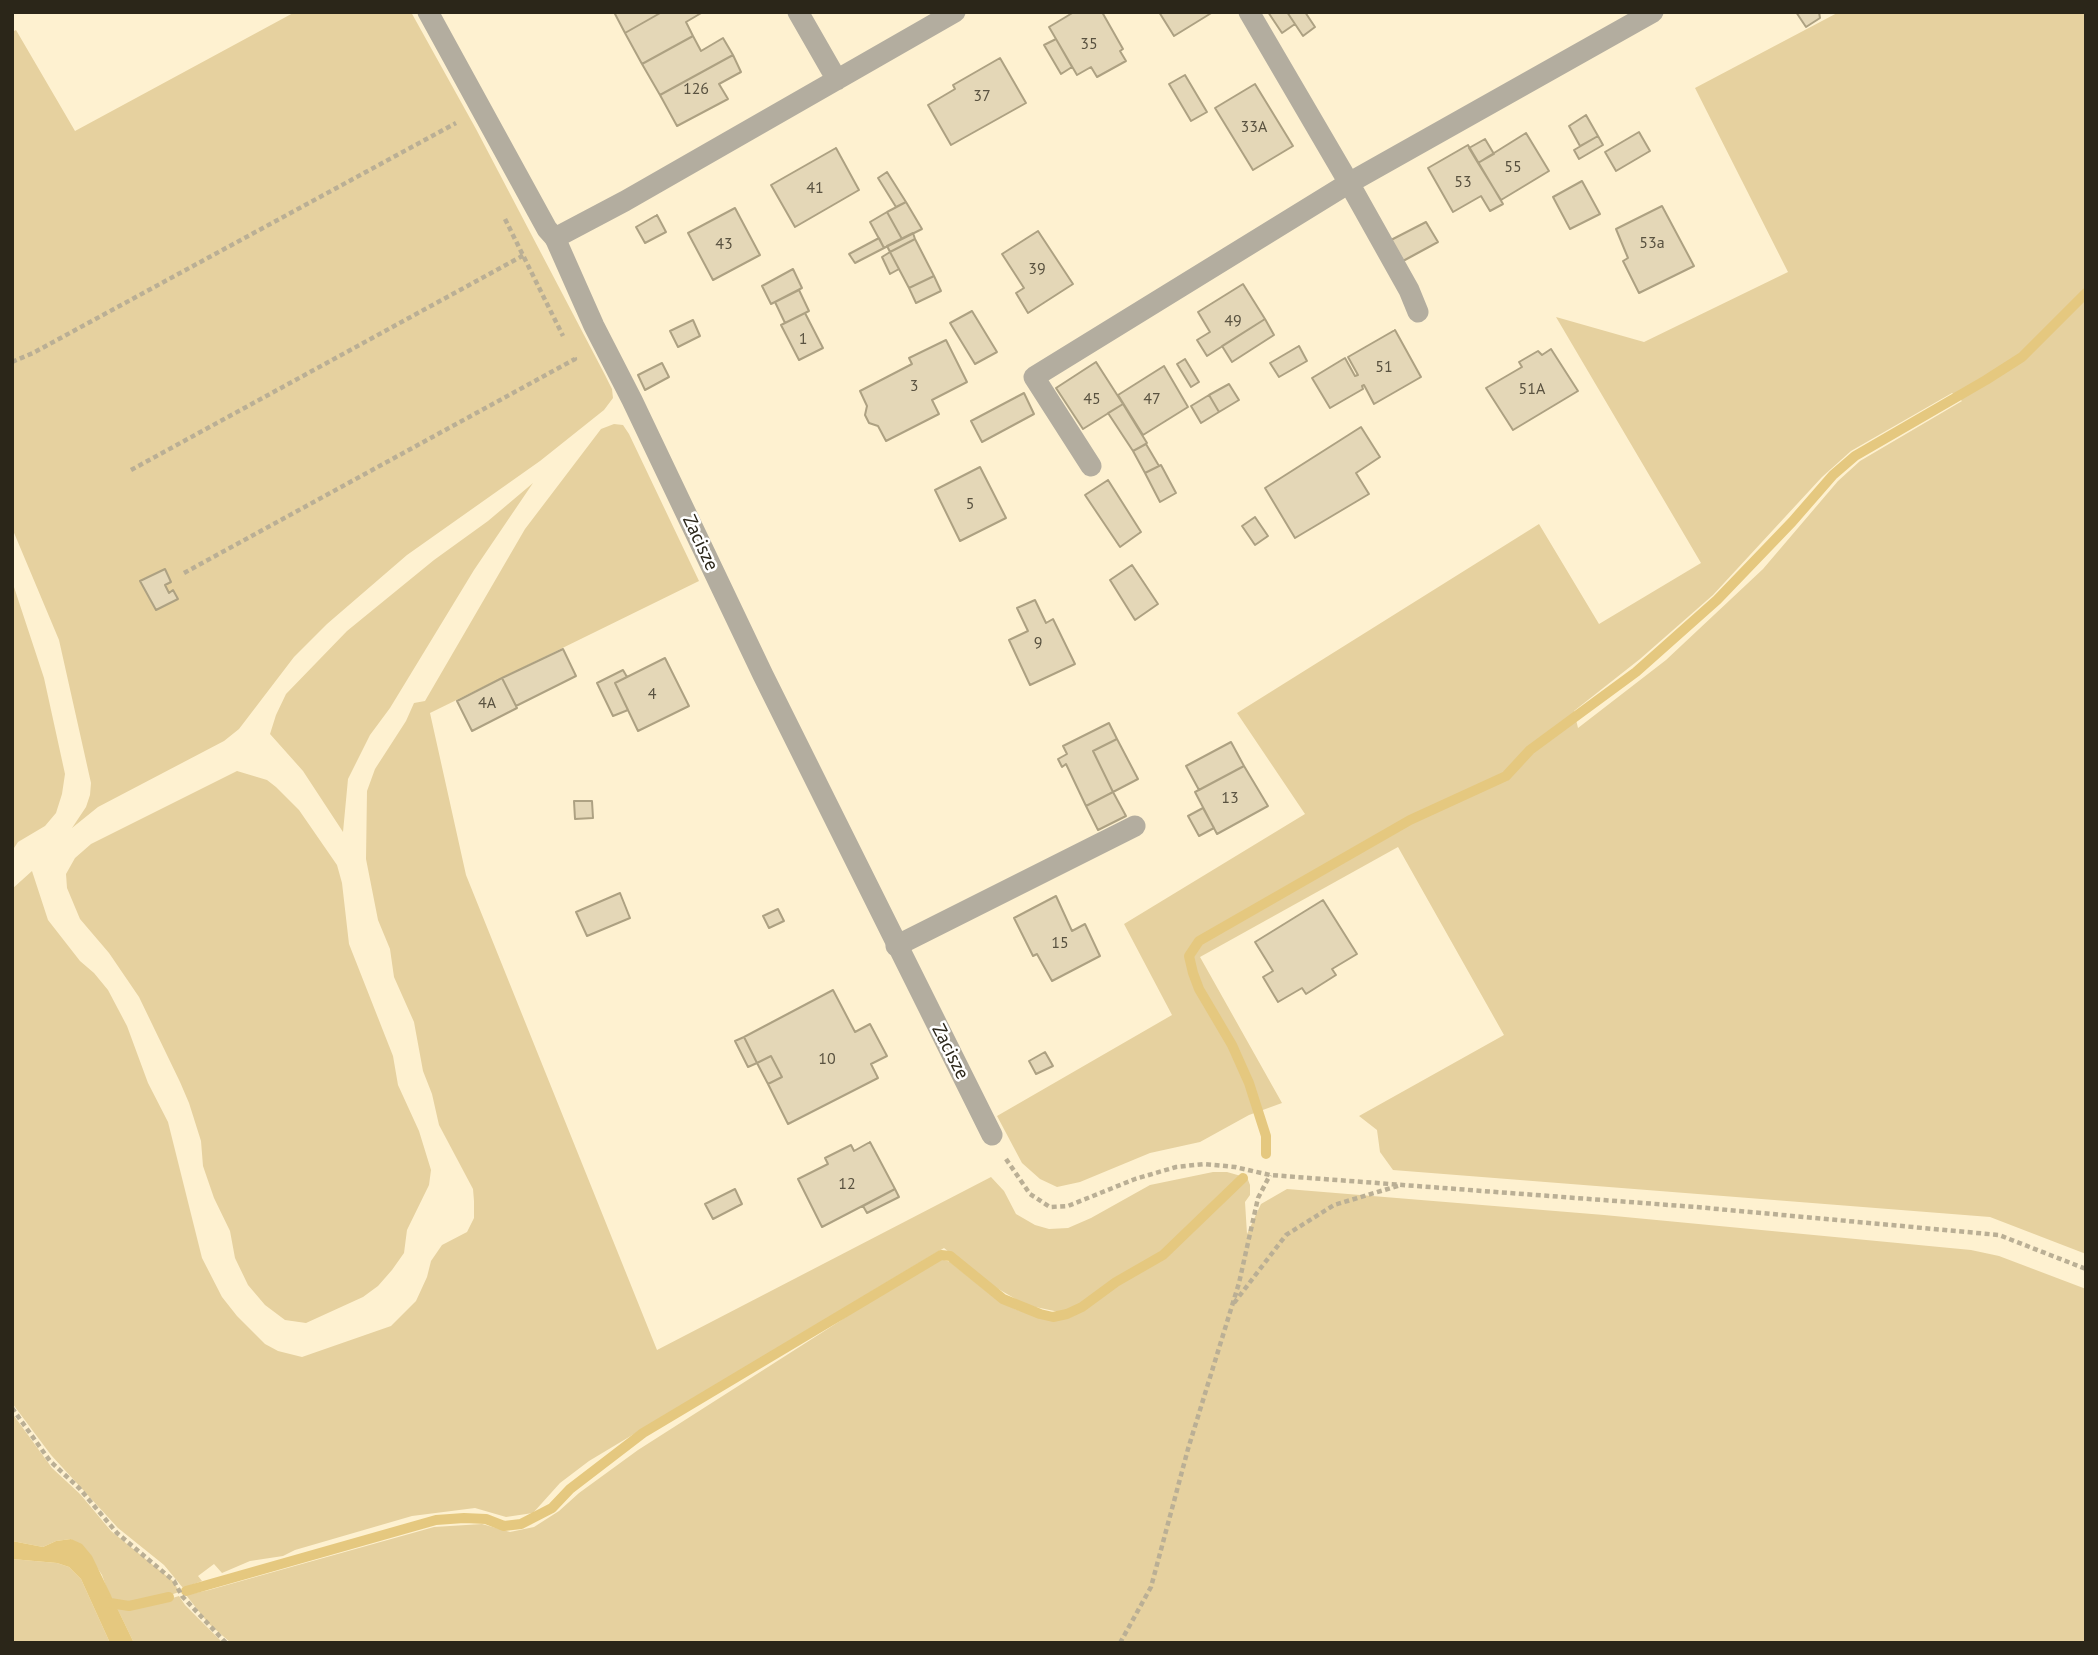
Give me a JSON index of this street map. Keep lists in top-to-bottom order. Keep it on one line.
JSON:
{"streets":{"street":["Zacisze"]},"house_numbers":["35","126","37","33A","55","53","41","53a","43","39","49","1","51","3","51A","45","47","5","9","4","4A","13","15","10","12"]}
